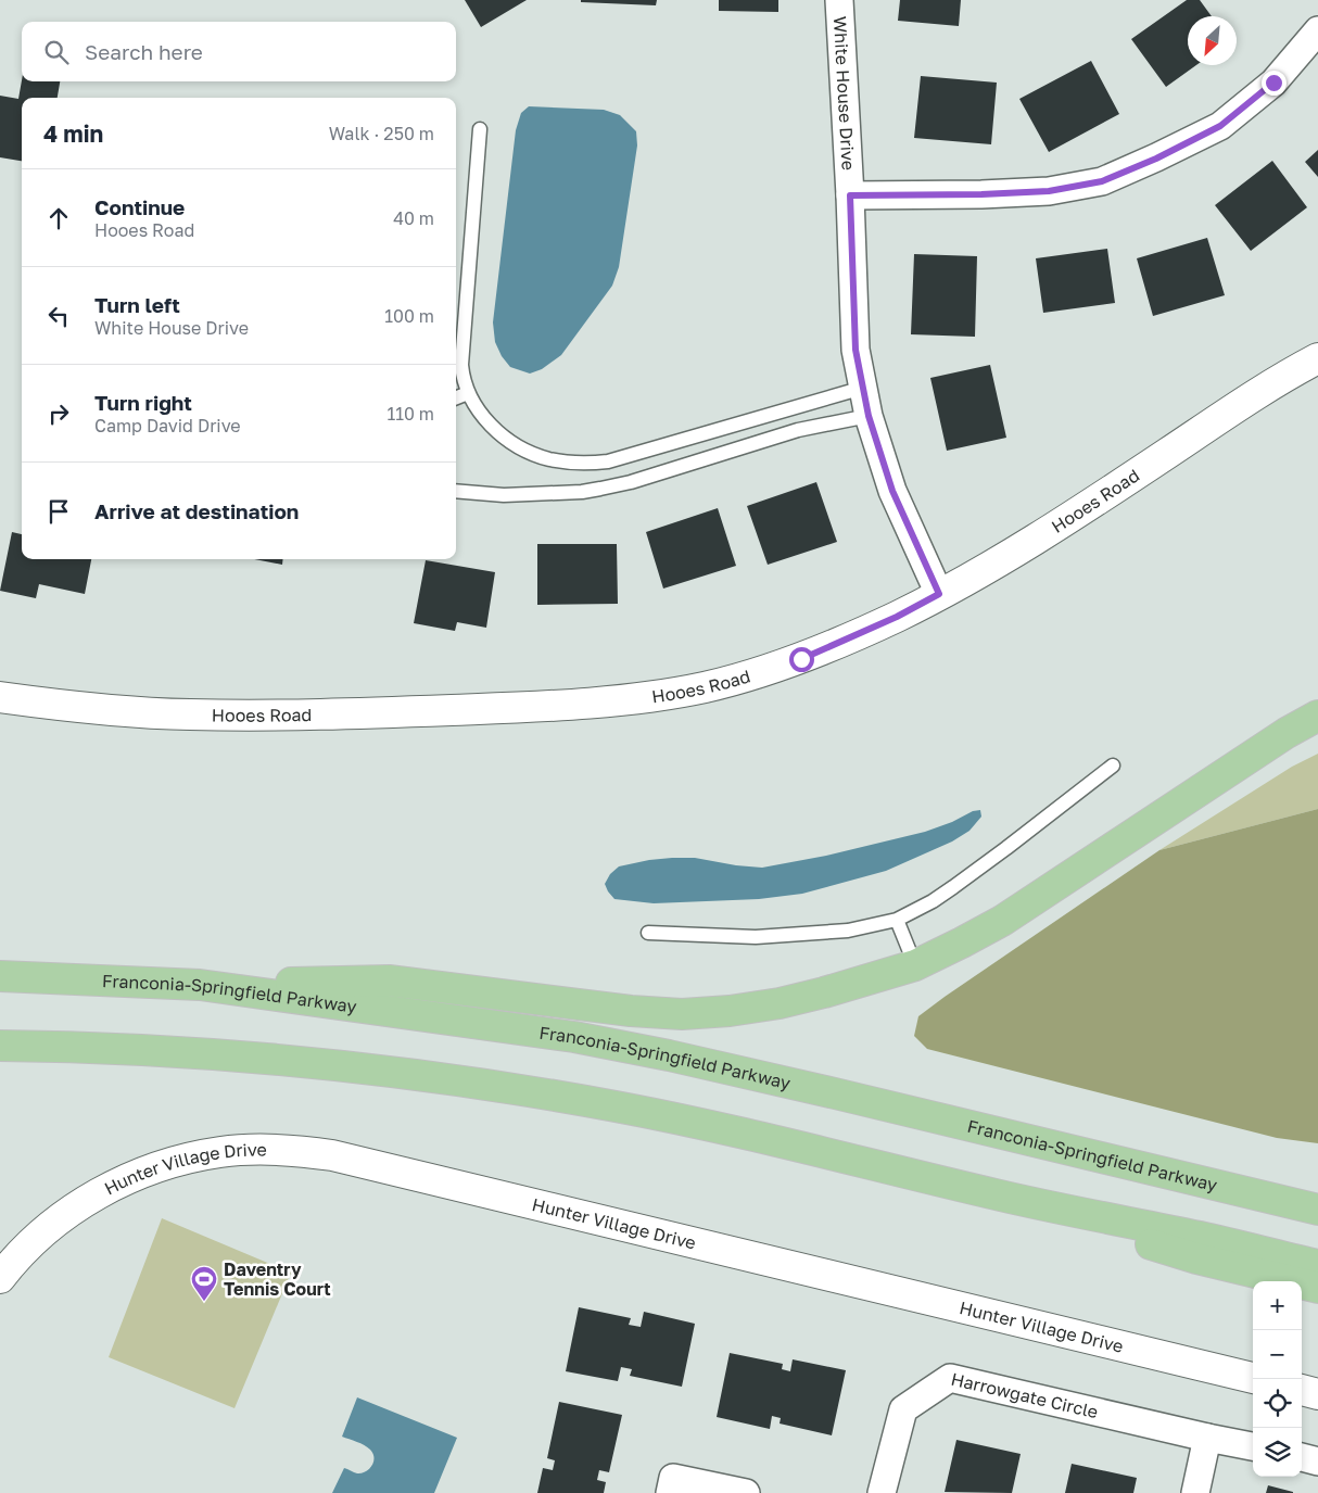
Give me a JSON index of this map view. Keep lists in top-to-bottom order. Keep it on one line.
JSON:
{"streets":{"main road":["Franconia-Springfield Parkway"],"street":["White House Drive","Hooes Road","Hunter Village Drive","Harrowgate Circle"]},"crossings":[["White House Drive","Hooes Road"]],"places":{"sports":["Daventry Tennis Court"]},"north":"bottom left","page":{"search":"Search here","heading":["4 min","Walk · 250 m"],"list":[["Continue","Hooes Road","40 m"],["Turn left","White House Drive","100 m"],["Turn right","Camp David Drive","110 m"],"Arrive at destination"],"map_buttons":["+","−"]}}
